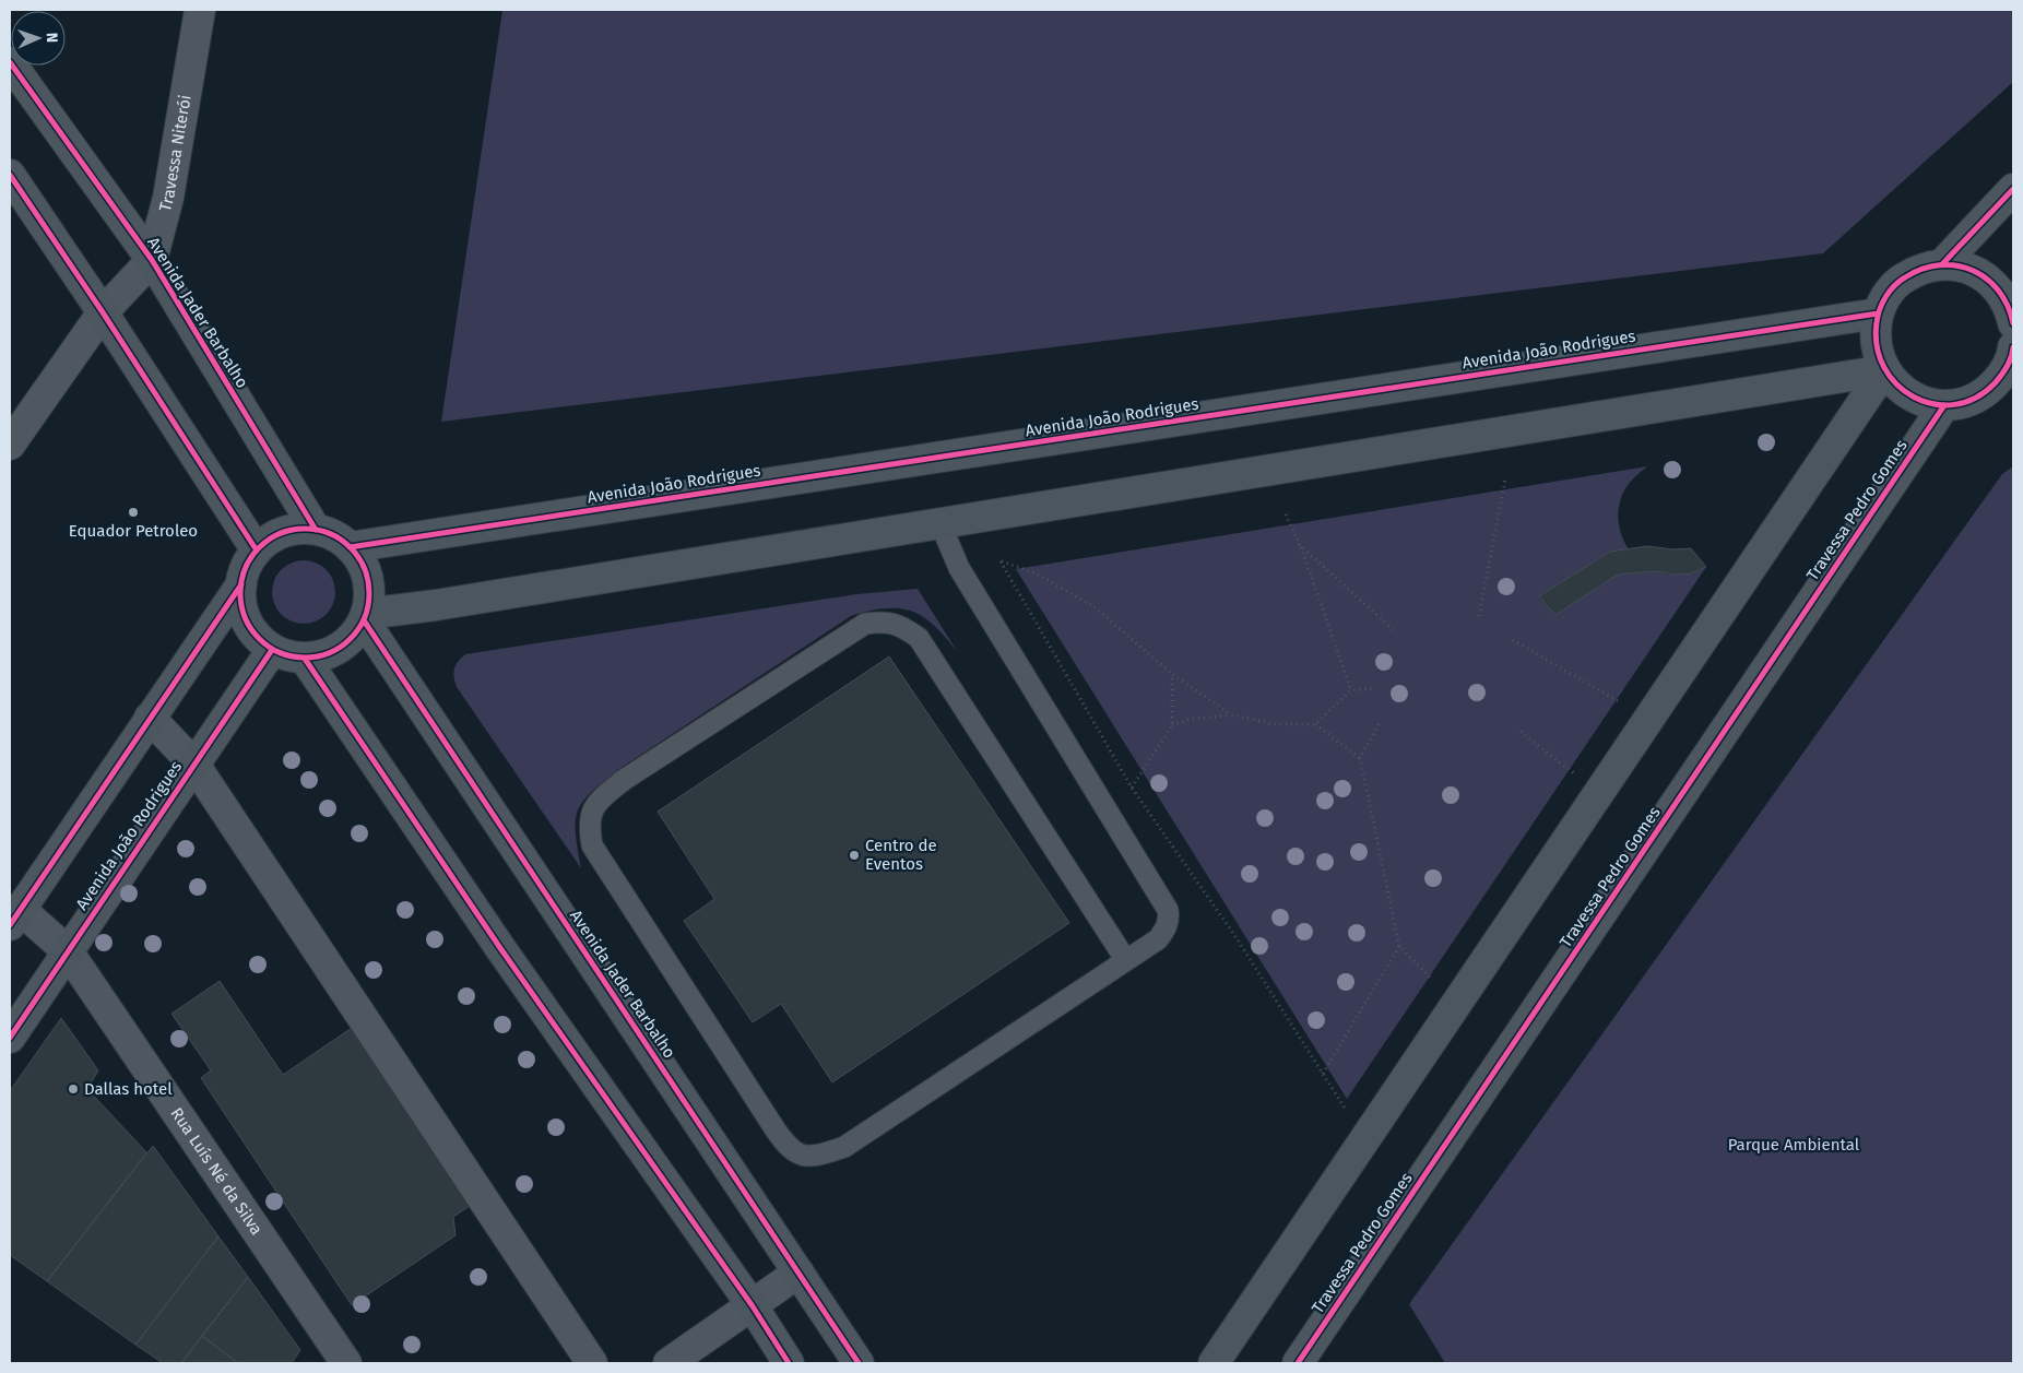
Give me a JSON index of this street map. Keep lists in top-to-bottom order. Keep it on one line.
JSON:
{"streets":{"main road":["Avenida Jader Barbalho","Avenida João Rodrigues","Travessa Pedro Gomes"],"street":["Travessa Niterói","Rua Luís Né da Silva"]},"crossings":[["Travessa Niterói","Avenida Jader Barbalho"],["Avenida Jader Barbalho","Avenida João Rodrigues"],["Avenida João Rodrigues","Rua Luís Né da Silva"]],"parks":["Parque Ambiental"],"places":["Equador Petroleo","Centro de Eventos","Dallas hotel"],"north":"right"}
